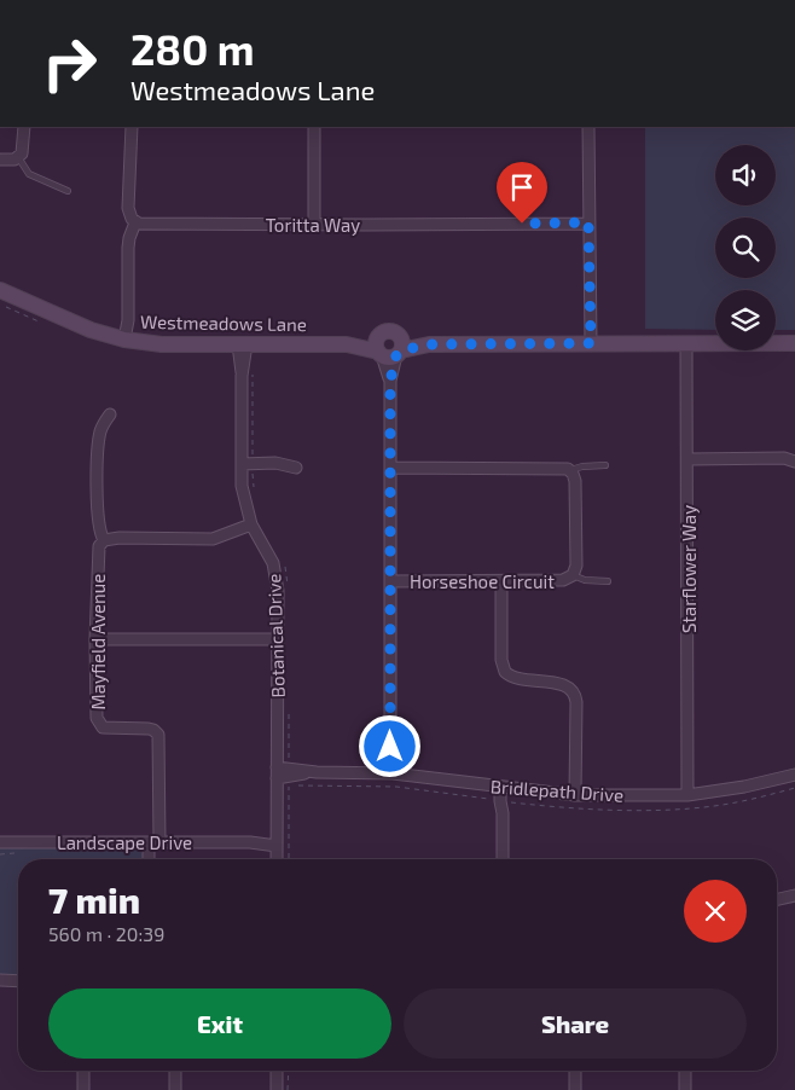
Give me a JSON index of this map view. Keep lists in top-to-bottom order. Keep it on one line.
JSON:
{"streets":{"street":["Toritta Way","Westmeadows Lane","Starflower Way","Horseshoe Circuit","Botanical Drive","Mayfield Avenue","Bridlepath Drive","Landscape Drive"]},"crossings":[["Westmeadows Lane","Starflower Way"],["Westmeadows Lane","Botanical Drive"],["Starflower Way","Bridlepath Drive"],["Botanical Drive","Bridlepath Drive"],["Botanical Drive","Landscape Drive"],["Mayfield Avenue","Landscape Drive"]],"page":{"turn":["280 m","Westmeadows Lane"],"heading":["7 min","560 m · 20:39"],"buttons":["Exit","Share"]}}
